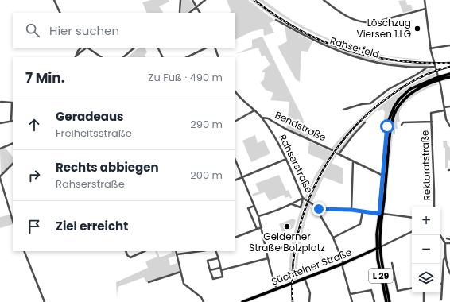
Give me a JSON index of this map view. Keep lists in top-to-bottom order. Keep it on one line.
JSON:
{"streets":{"main road":["Süchtelner Straße","L 29"],"street":["Rahserfeld","Bendstraße","Rahserstraße","Rektoratstraße"]},"crossings":[["Bendstraße","Rahserstraße"],["Süchtelner Straße","L 29"]],"places":["Löschzug Viersen 1.LG","Gelderner Straße Bolzplatz"],"page":{"search":"Hier suchen","heading":["7 Min.","Zu Fuß · 490 m"],"list":[["Geradeaus","Freiheitsstraße","290 m"],["Rechts abbiegen","Rahserstraße","200 m"],"Ziel erreicht"],"map_buttons":["+","−"]}}
